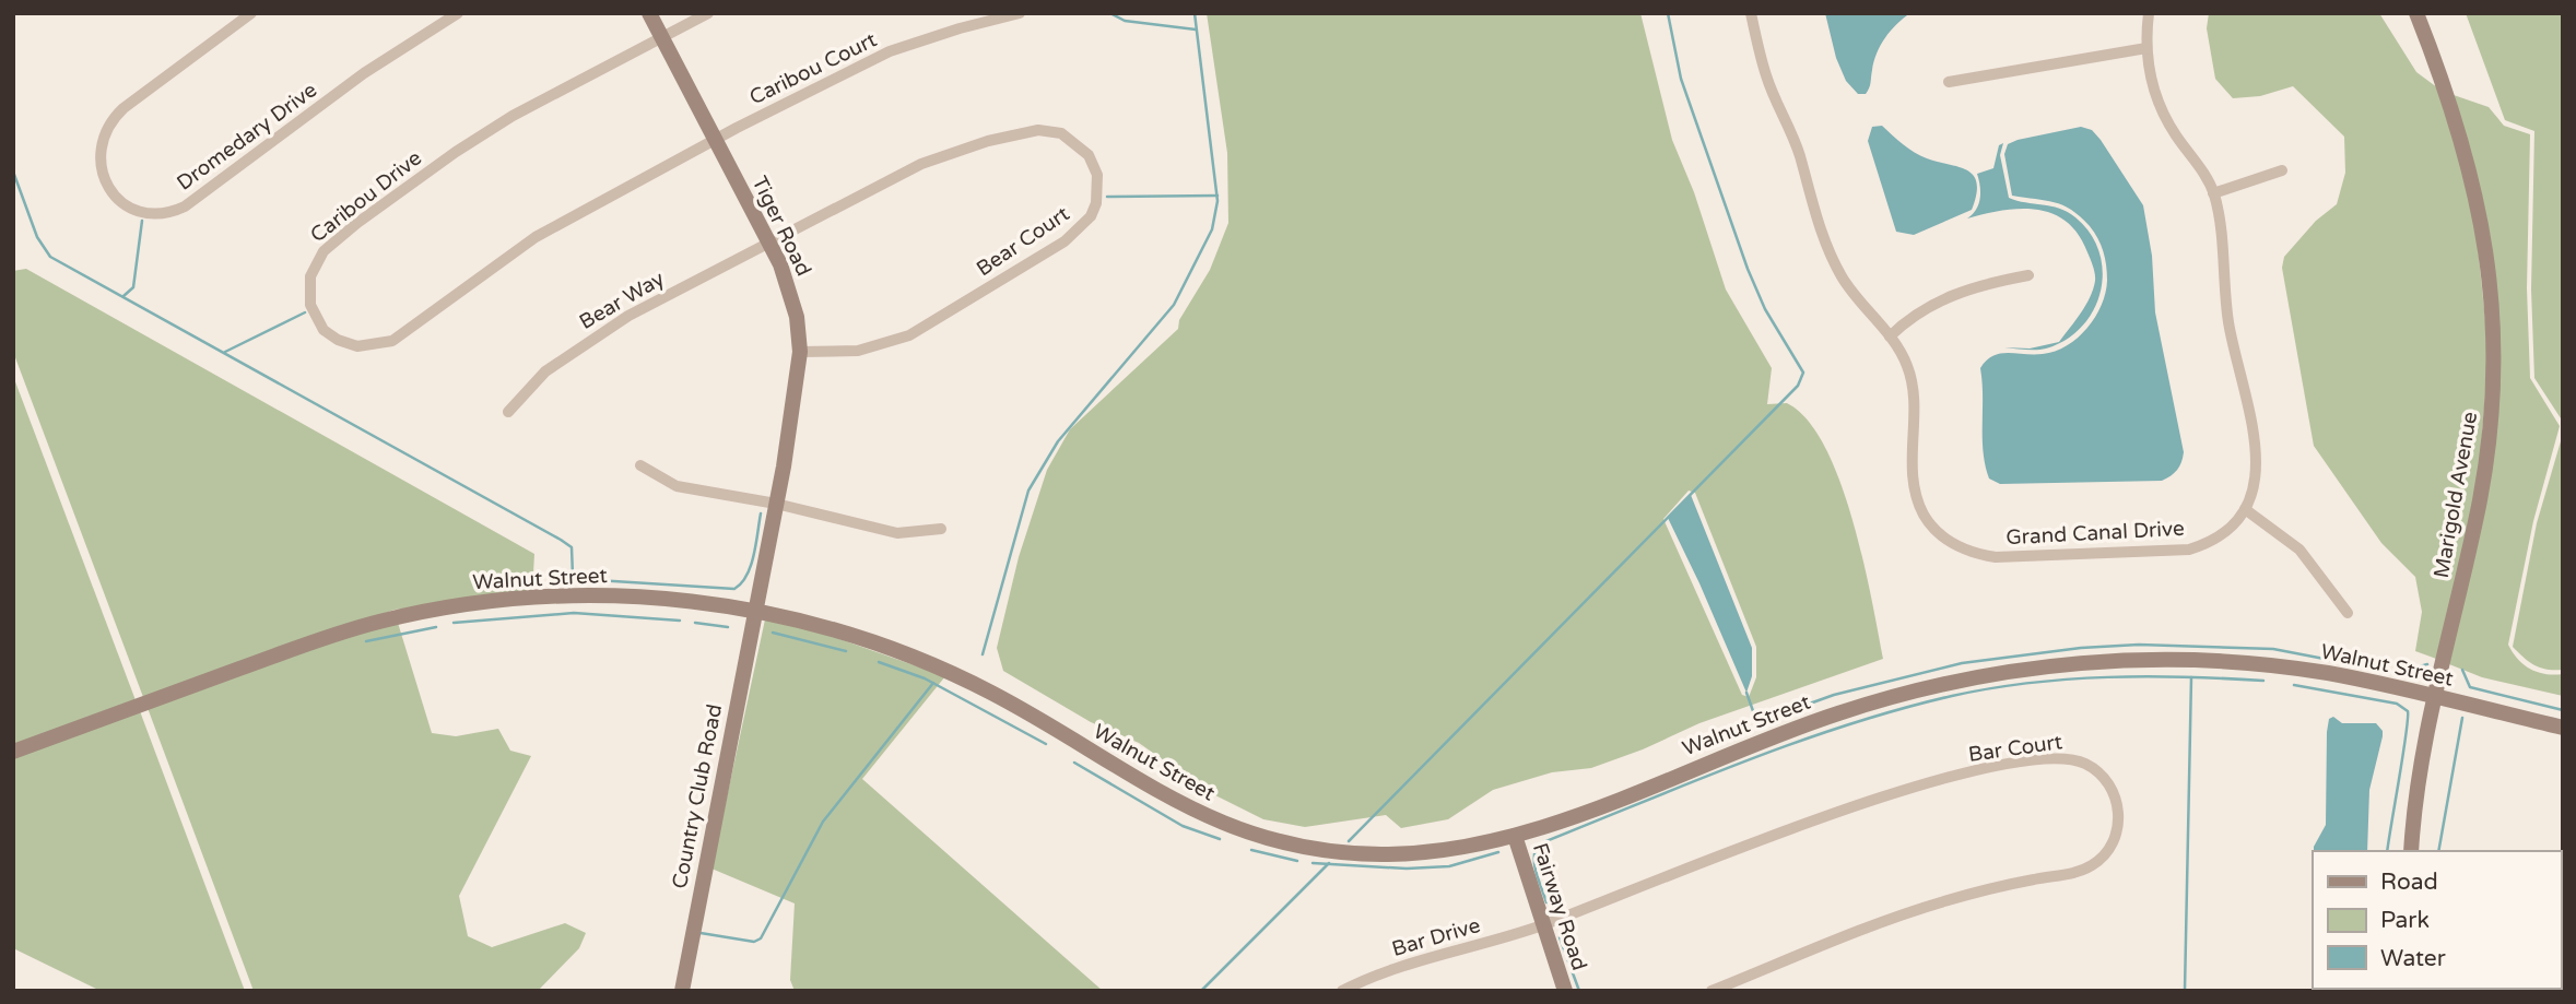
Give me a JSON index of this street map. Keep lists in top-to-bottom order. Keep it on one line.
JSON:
{"streets":{"street":["Caribou Court","Dromedary Drive","Caribou Drive","Tiger Road","Bear Court","Bear Way","Marigold Avenue","Grand Canal Drive","Walnut Street","Bar Court","Country Club Road","Fairway Road","Bar Drive"]},"crossings":[["Caribou Court","Caribou Drive"],["Caribou Court","Tiger Road"],["Caribou Drive","Tiger Road"],["Tiger Road","Bear Court"],["Tiger Road","Bear Way"],["Tiger Road","Walnut Street"],["Tiger Road","Country Club Road"],["Bear Court","Bear Way"],["Marigold Avenue","Walnut Street"],["Walnut Street","Country Club Road"],["Walnut Street","Fairway Road"],["Bar Court","Fairway Road"],["Bar Court","Bar Drive"],["Fairway Road","Bar Drive"]],"legend":["Road","Park","Water"]}
